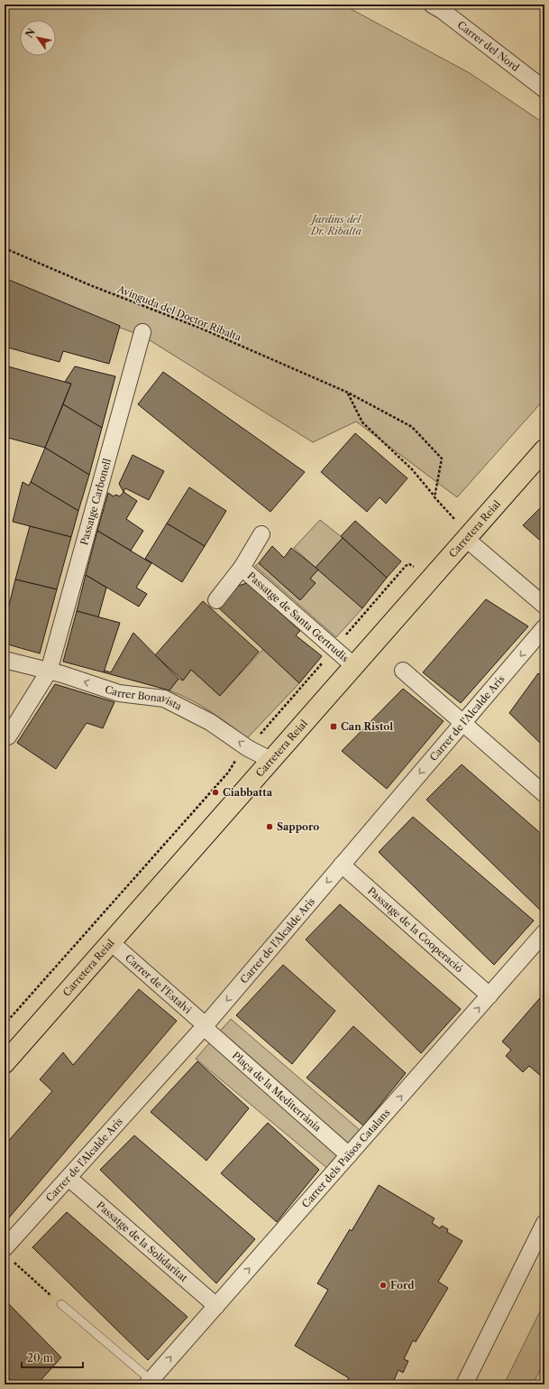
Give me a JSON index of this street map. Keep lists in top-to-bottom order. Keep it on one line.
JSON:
{"streets":{"main road":["Carretera Reial"],"street":["Carrer del Nord","Passatge Carbonell","Passatge de Santa Gertrudis","Carrer Bonavista","Carrer de l'Alcalde Arís","Passatge de la Cooperació","Carrer de l'Estalvi","Plaça de la Mediterrània","Carrer dels Països Catalans","Passatge de la Solidaritat"],"path":["Avinguda del Doctor Ribalta"]},"crossings":[["Passatge Carbonell","Carrer Bonavista"],["Carretera Reial","Passatge de Santa Gertrudis"],["Carretera Reial","Carrer Bonavista"],["Carretera Reial","Carrer de l'Estalvi"],["Carrer de l'Alcalde Arís","Passatge de la Cooperació"],["Carrer de l'Alcalde Arís","Carrer de l'Estalvi"],["Carrer de l'Alcalde Arís","Plaça de la Mediterrània"],["Carrer de l'Alcalde Arís","Passatge de la Solidaritat"],["Passatge de la Cooperació","Carrer dels Països Catalans"],["Carrer de l'Estalvi","Plaça de la Mediterrània"],["Plaça de la Mediterrània","Carrer dels Països Catalans"],["Carrer dels Països Catalans","Passatge de la Solidaritat"]],"one_way":["Carrer Bonavista","Carrer de l'Alcalde Arís","Carrer dels Països Catalans"],"parks":["Jardins del Dr. Ribalta"],"places":{"transit":["Can Ristol"],"other":["Ciabbatta","Sapporo","Ford"]},"scale_bar":"20 m","north":"top left"}
